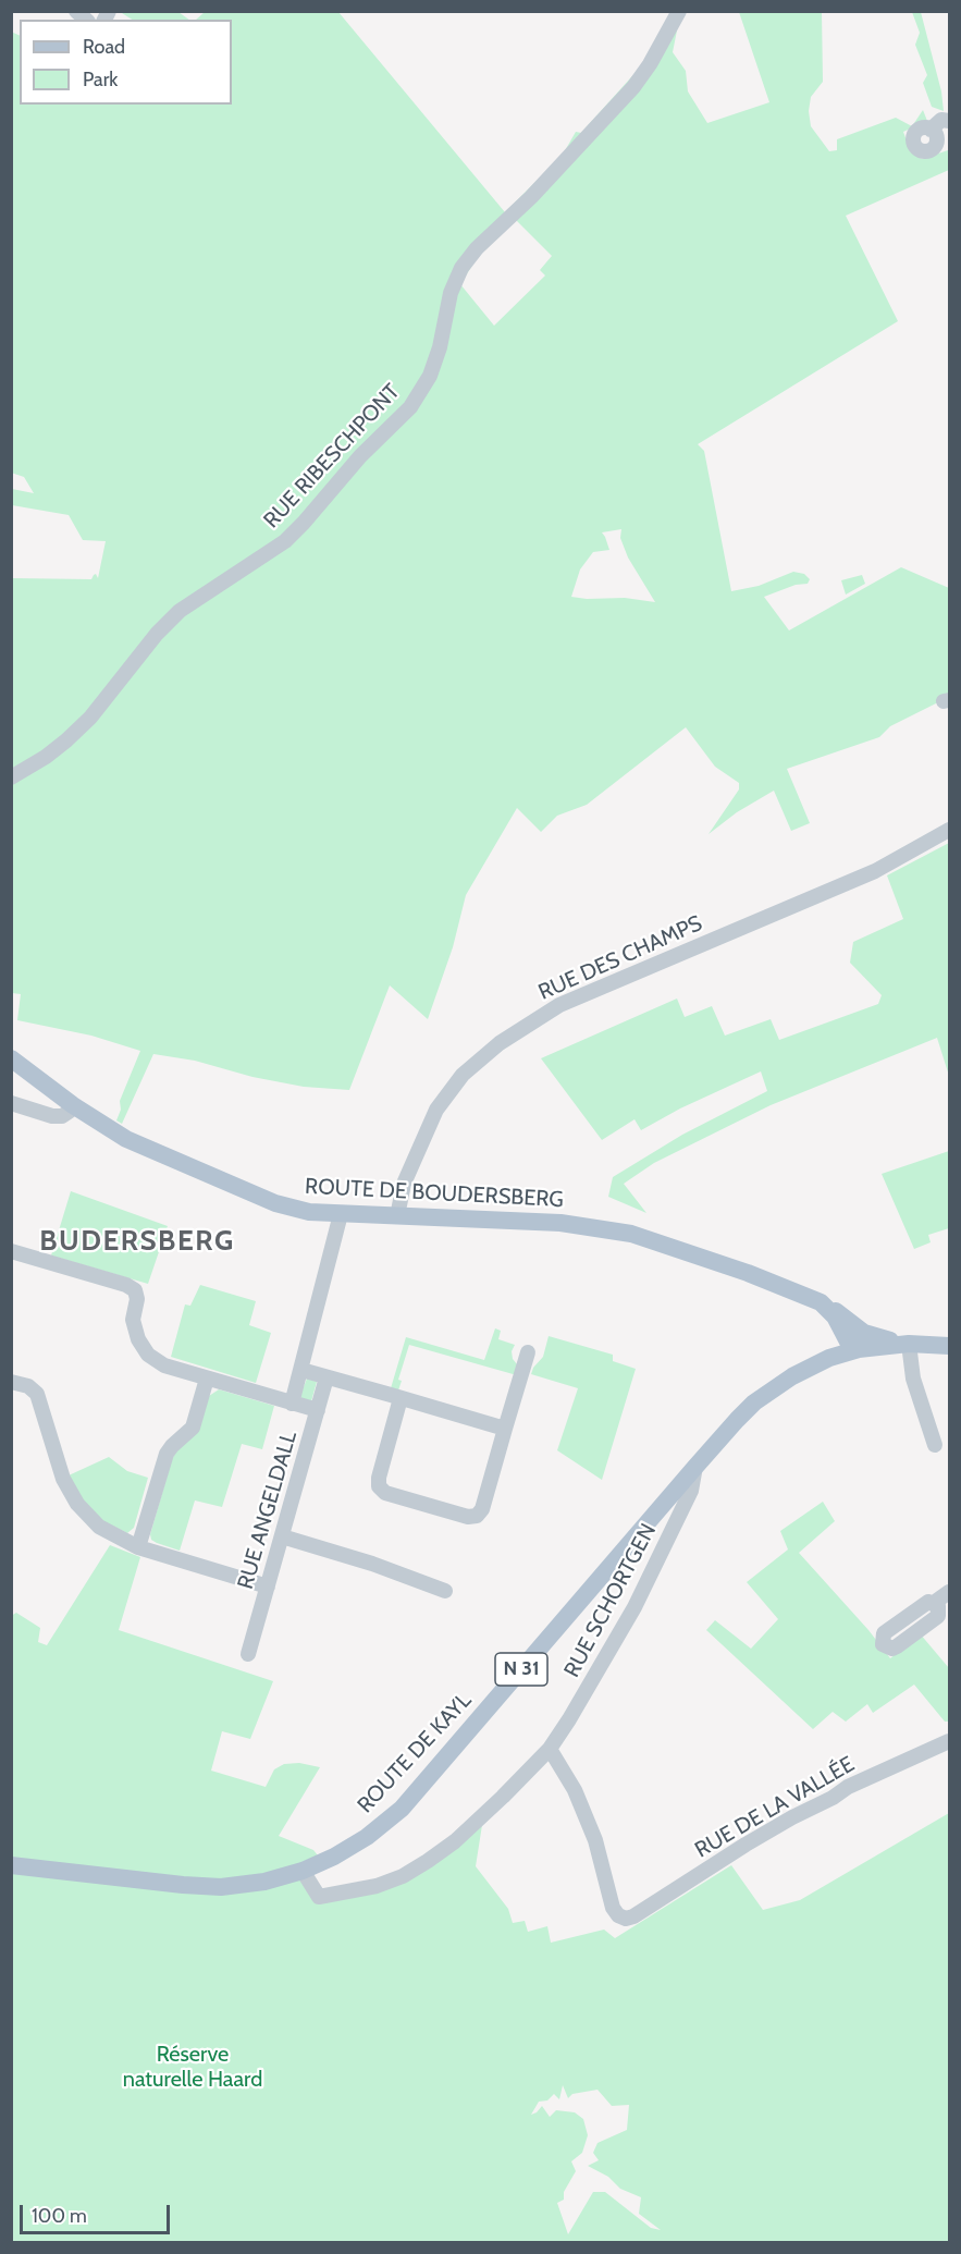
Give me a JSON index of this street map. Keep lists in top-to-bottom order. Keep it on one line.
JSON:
{"streets":{"main road":["ROUTE DE BOUDERSBERG","N 31","ROUTE DE KAYL"],"street":["RUE RIBESCHPONT","RUE DES CHAMPS","RUE ANGELDALL","RUE SCHORTGEN","RUE DE LA VALLÉE"]},"crossings":[["RUE DES CHAMPS","ROUTE DE BOUDERSBERG"],["ROUTE DE BOUDERSBERG","RUE ANGELDALL"],["ROUTE DE BOUDERSBERG","ROUTE DE KAYL"],["RUE SCHORTGEN","ROUTE DE KAYL"],["RUE SCHORTGEN","RUE DE LA VALLÉE"]],"districts":["BUDERSBERG"],"parks":["Réserve naturelle Haard"],"legend":["Road","Park"],"scale_bar":"100 m"}
